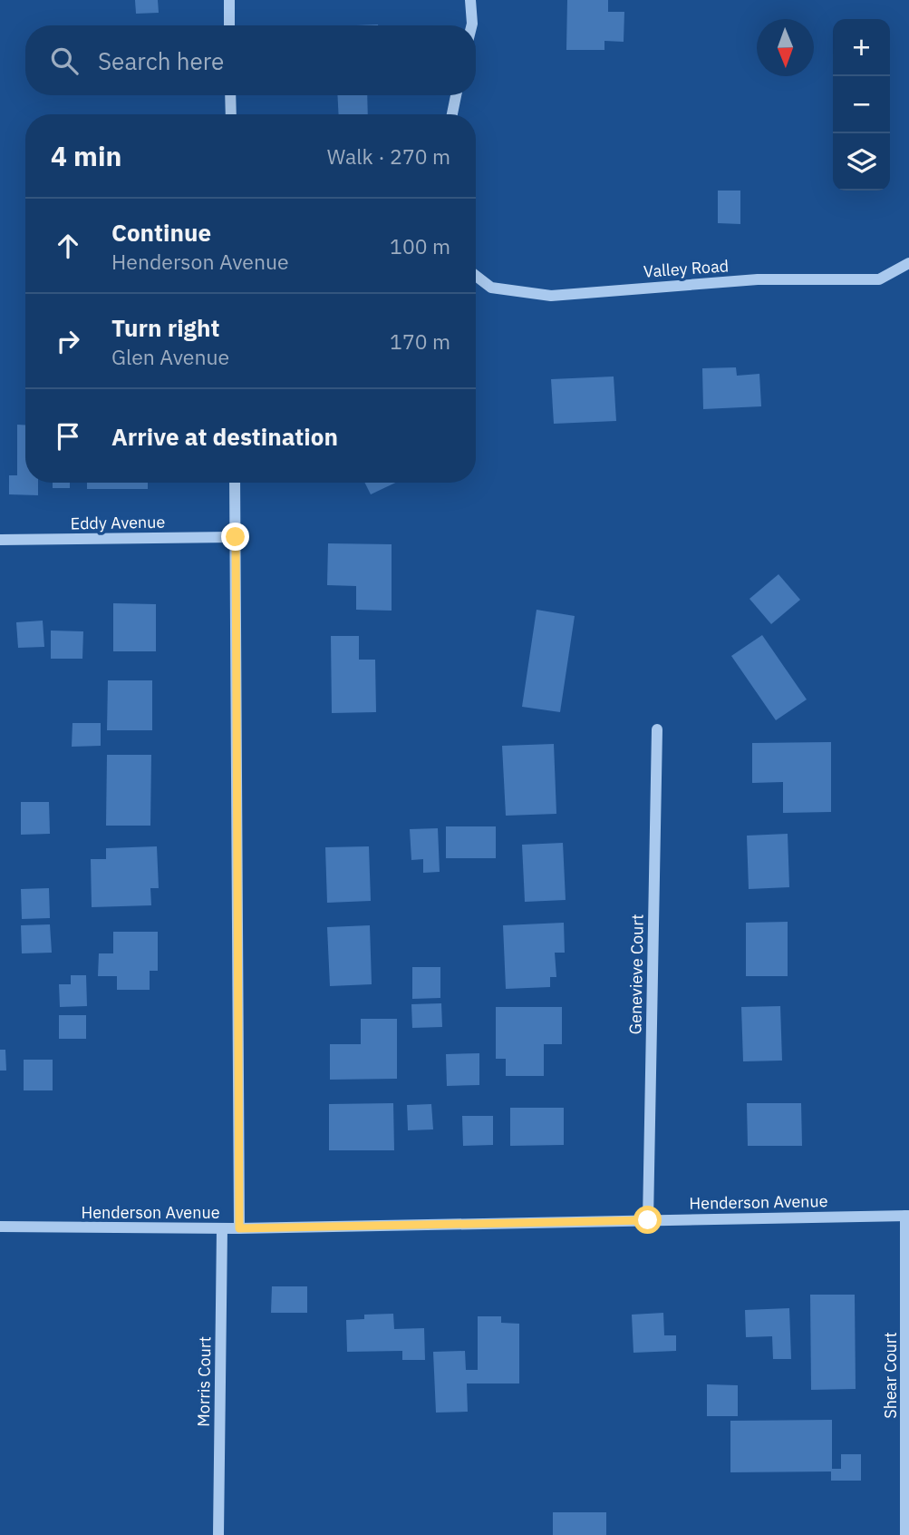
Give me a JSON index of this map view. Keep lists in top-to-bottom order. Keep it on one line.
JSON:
{"streets":{"street":["Valley Road","Eddy Avenue","Genevieve Court","Henderson Avenue","Shear Court","Morris Court"]},"crossings":[["Genevieve Court","Henderson Avenue"],["Henderson Avenue","Shear Court"],["Henderson Avenue","Morris Court"]],"north":"bottom","page":{"map_buttons":["+","−"],"search":"Search here","heading":["4 min","Walk · 270 m"],"list":[["Continue","Henderson Avenue","100 m"],["Turn right","Glen Avenue","170 m"],"Arrive at destination"]}}
